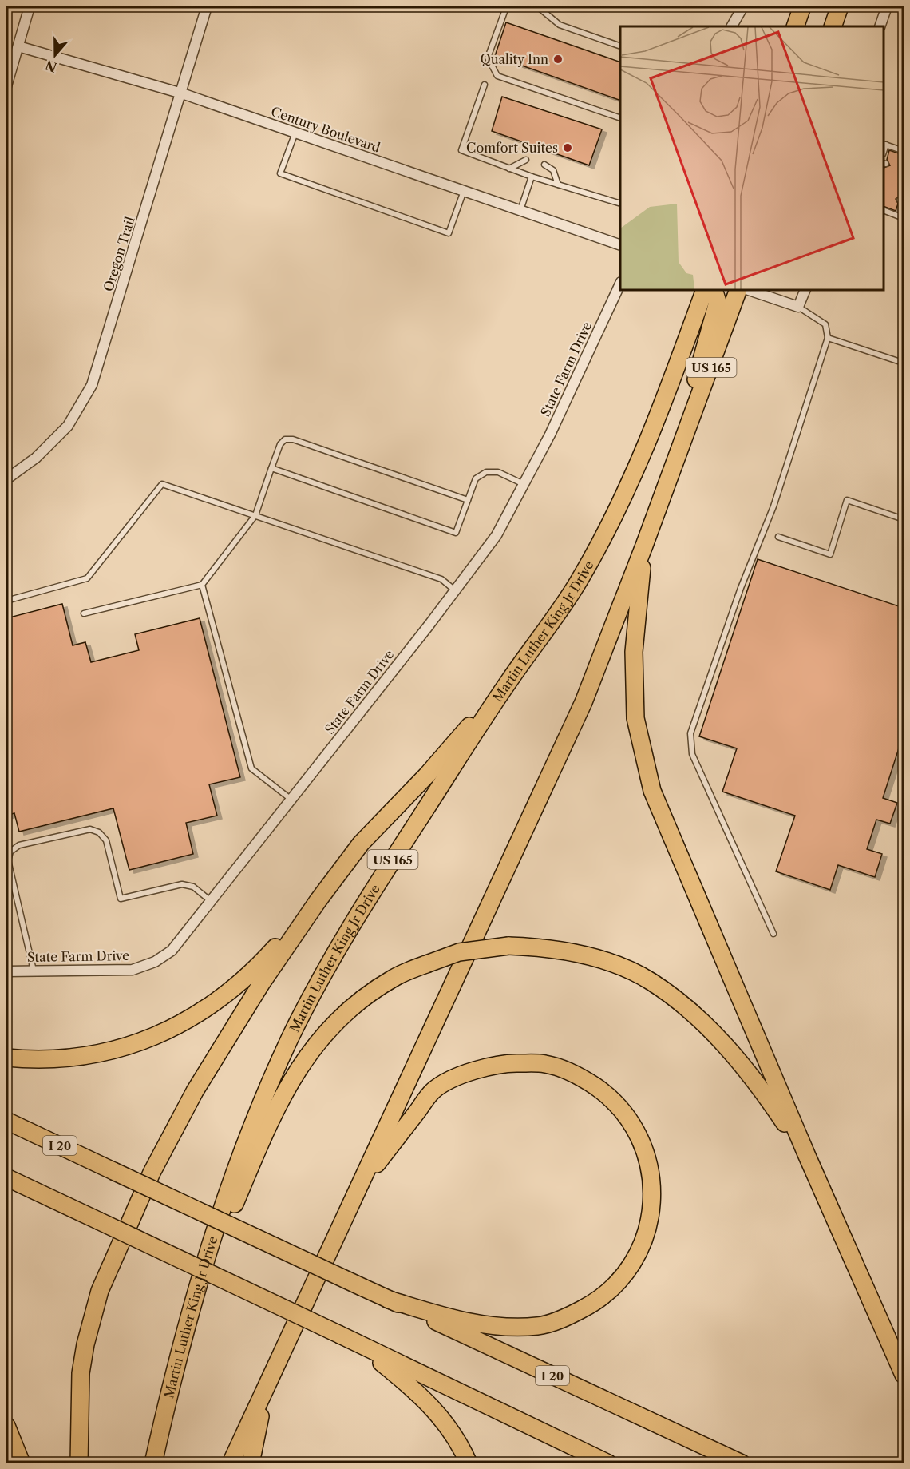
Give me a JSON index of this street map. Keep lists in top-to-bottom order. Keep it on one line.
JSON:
{"streets":{"highway":["US 165","Martin Luther King Jr Drive","I 20"],"street":["Century Boulevard","Oregon Trail","State Farm Drive"]},"crossings":[["Century Boulevard","Oregon Trail"]],"places":["Quality Inn","Comfort Suites"],"north":"bottom"}
